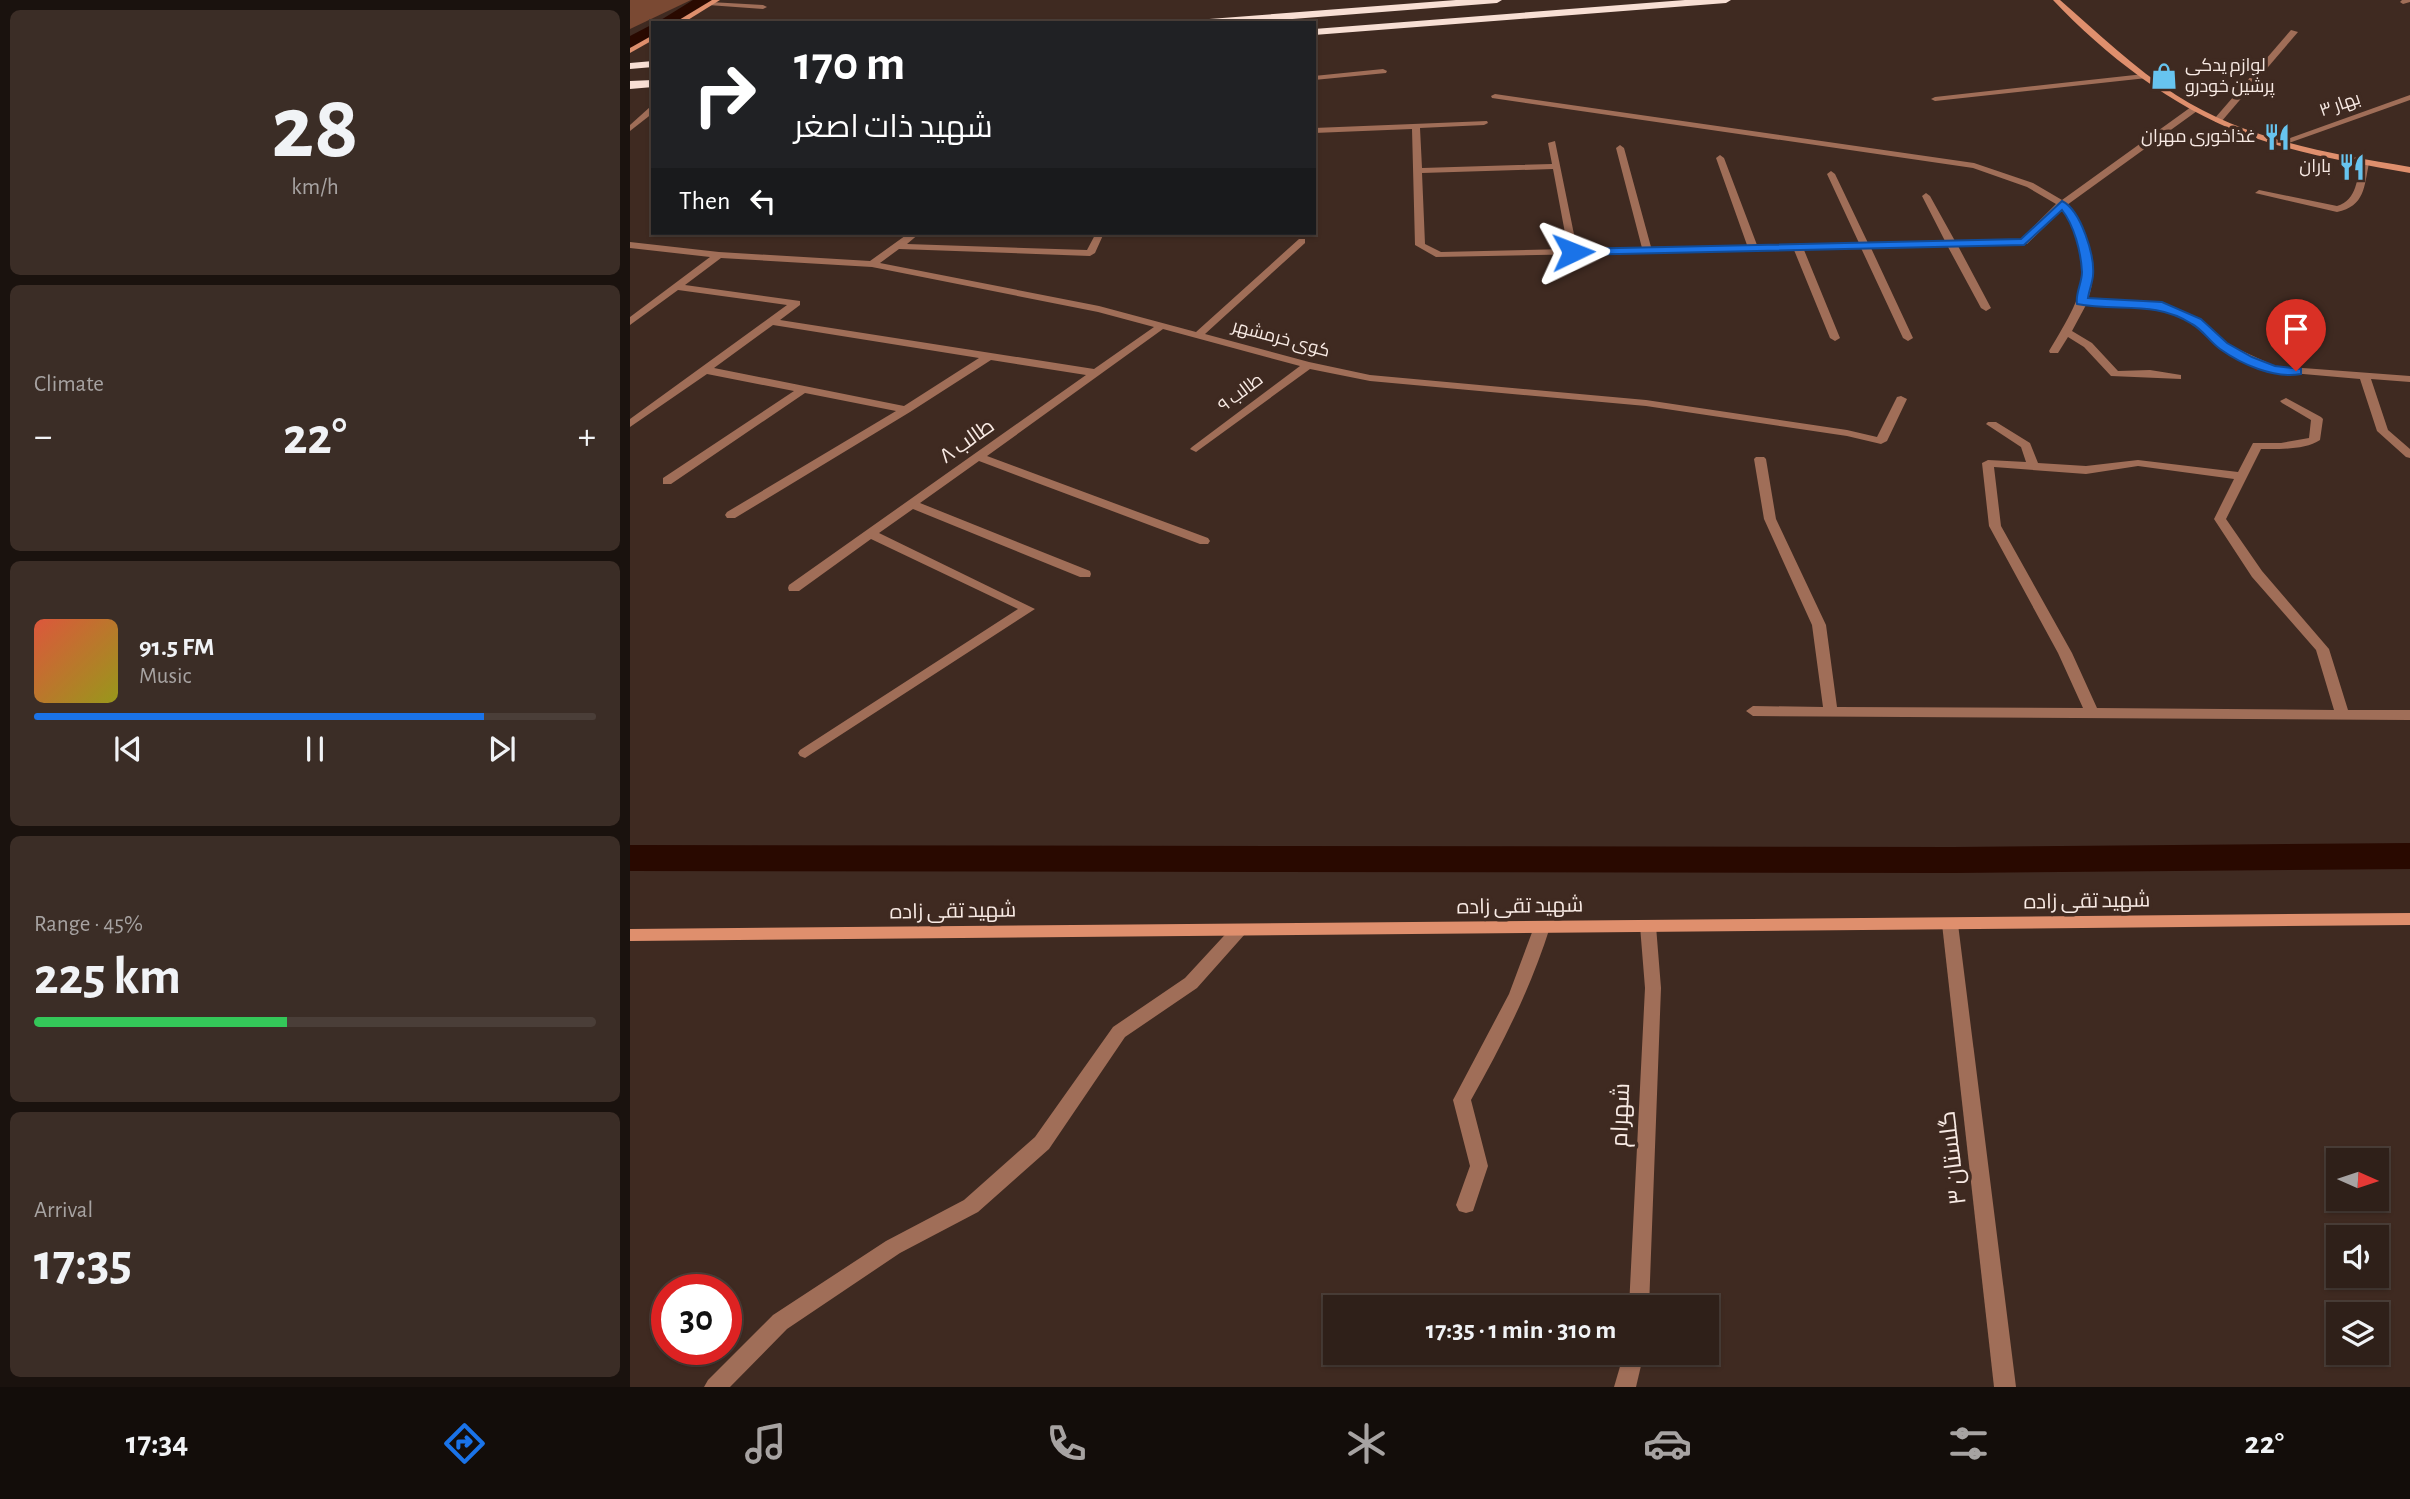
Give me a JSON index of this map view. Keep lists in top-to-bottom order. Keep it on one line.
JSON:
{"streets":{"main road":["شهید تقی زاده"],"street":["بهار ۳","کوی خرمشهر","طالب ۹","طالب ۸","شهرام","گلستان ۳"]},"crossings":[["کوی خرمشهر","طالب ۹"],["کوی خرمشهر","طالب ۸"],["شهید تقی زاده","شهرام"],["شهید تقی زاده","گلستان ۳"]],"places":{"shop":["لوازم یدکی پرشین خودرو"],"restaurant":["غذاخوری مهران","باران"]},"north":"right","page":{"tile":[["28","km/h"],"Climate",["Range · 45%","225 km"],["Arrival","17:35"]],"turn":["170 m","شهید ذات اصغر"],"then":"Then","heat":["−","22°","+"],"song":["91.5 FM","Music"],"limit":"30","trip":"17:35 · 1 min · 310 m","tabs":["17:34","22°"]}}
